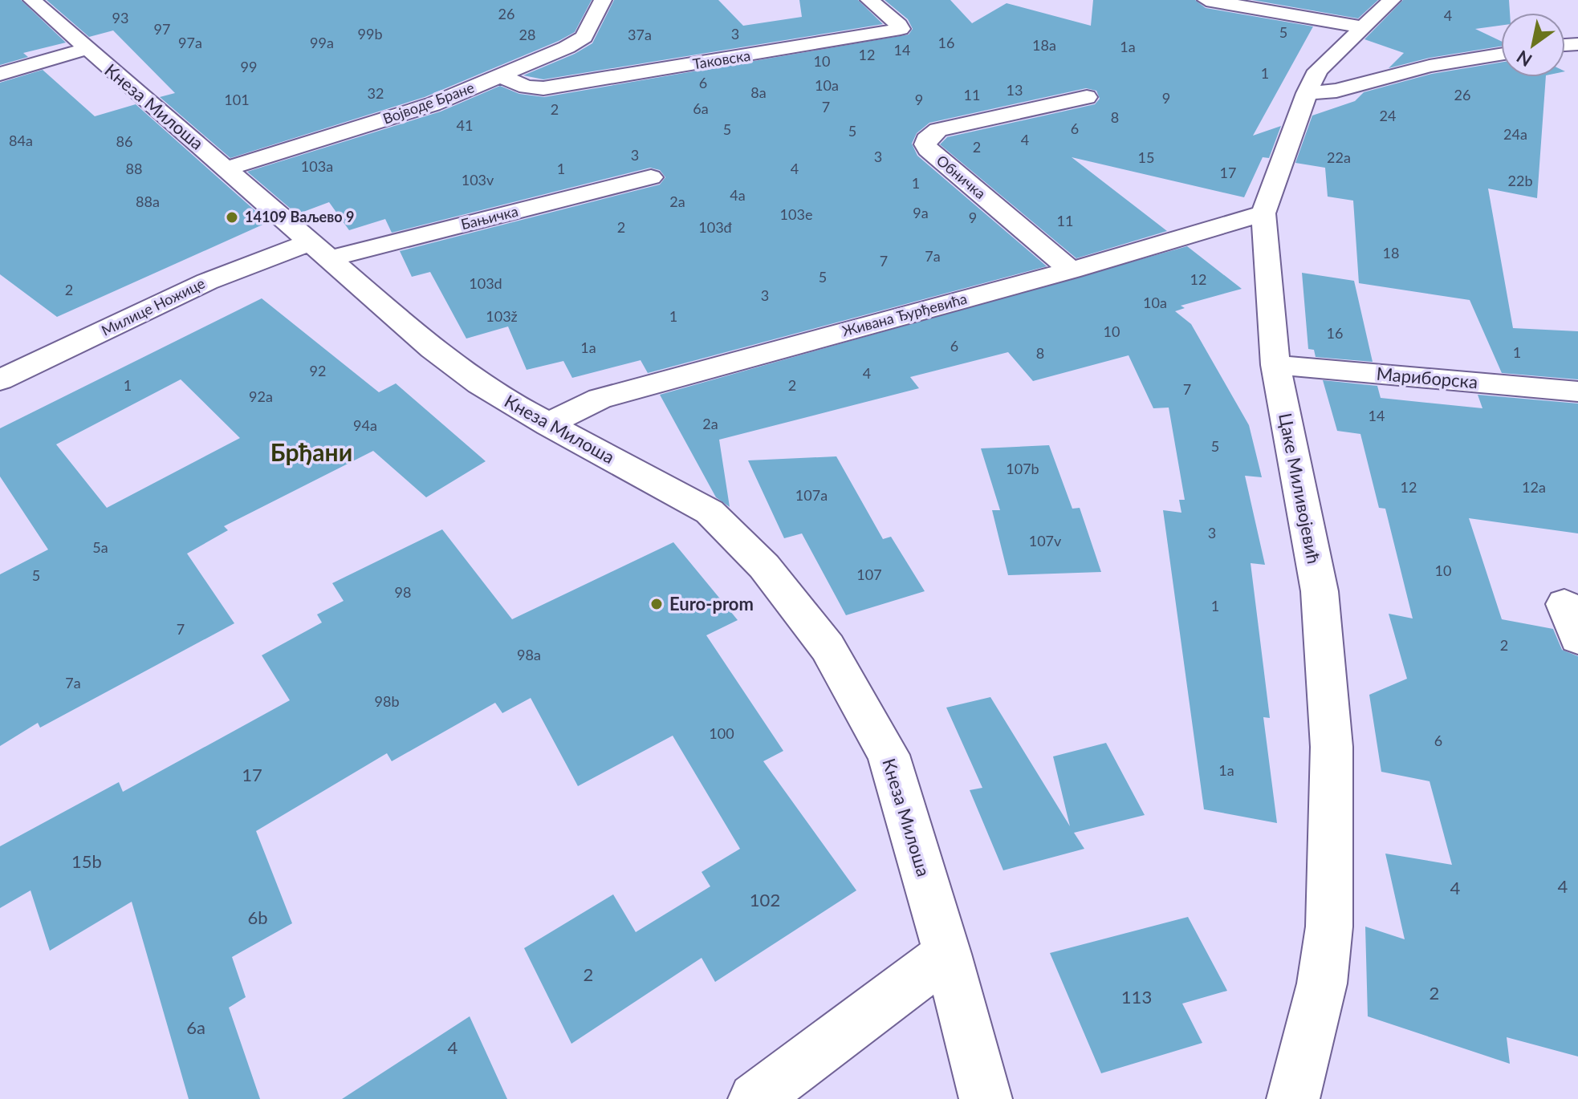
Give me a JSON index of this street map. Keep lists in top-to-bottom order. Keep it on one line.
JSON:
{"streets":{"street":["Таковска","Војводе Бране","Кнеза Милоша","Обничка","Бањичка","Милице Ножице","Живана Ђурђевића","Мариборска","Цаке Миливојевић"]},"crossings":[["Таковска","Војводе Бране"],["Војводе Бране","Кнеза Милоша"],["Кнеза Милоша","Бањичка"],["Кнеза Милоша","Милице Ножице"],["Кнеза Милоша","Живана Ђурђевића"],["Обничка","Живана Ђурђевића"],["Бањичка","Милице Ножице"],["Живана Ђурђевића","Цаке Миливојевић"],["Мариборска","Цаке Миливојевић"]],"districts":["Брђани"],"places":["14109 Ваљево 9","Euro-prom"],"house_numbers":["26","4","93","97","5","99b","3","28","37a","97a","99a","16","18a","1a","14","12","10","99","1","6","10a","13","8a","32","11","26","9","101","9","7","6a","2","24","8","41","6","5","5","24a","4","84a","86","2","3","3","15","22a","103a","88","1","4","17","103v","22b","1","4a","88a","2a","9a","103e","9","11","2","103đ","18","7a","7","5","12","103d","2","3","10a","103ž","1","10","16","6","1a","1","8","92","4","1","2","7","92a","14","2a","94a","5","107b","12","12a","107a","3","107v","5a","10","107","5","98","1","7","2","98a","7a","98b","100","6","1a","17","15b","4","4","102","6b","2","2","113","6a","4"],"north":"bottom left"}
